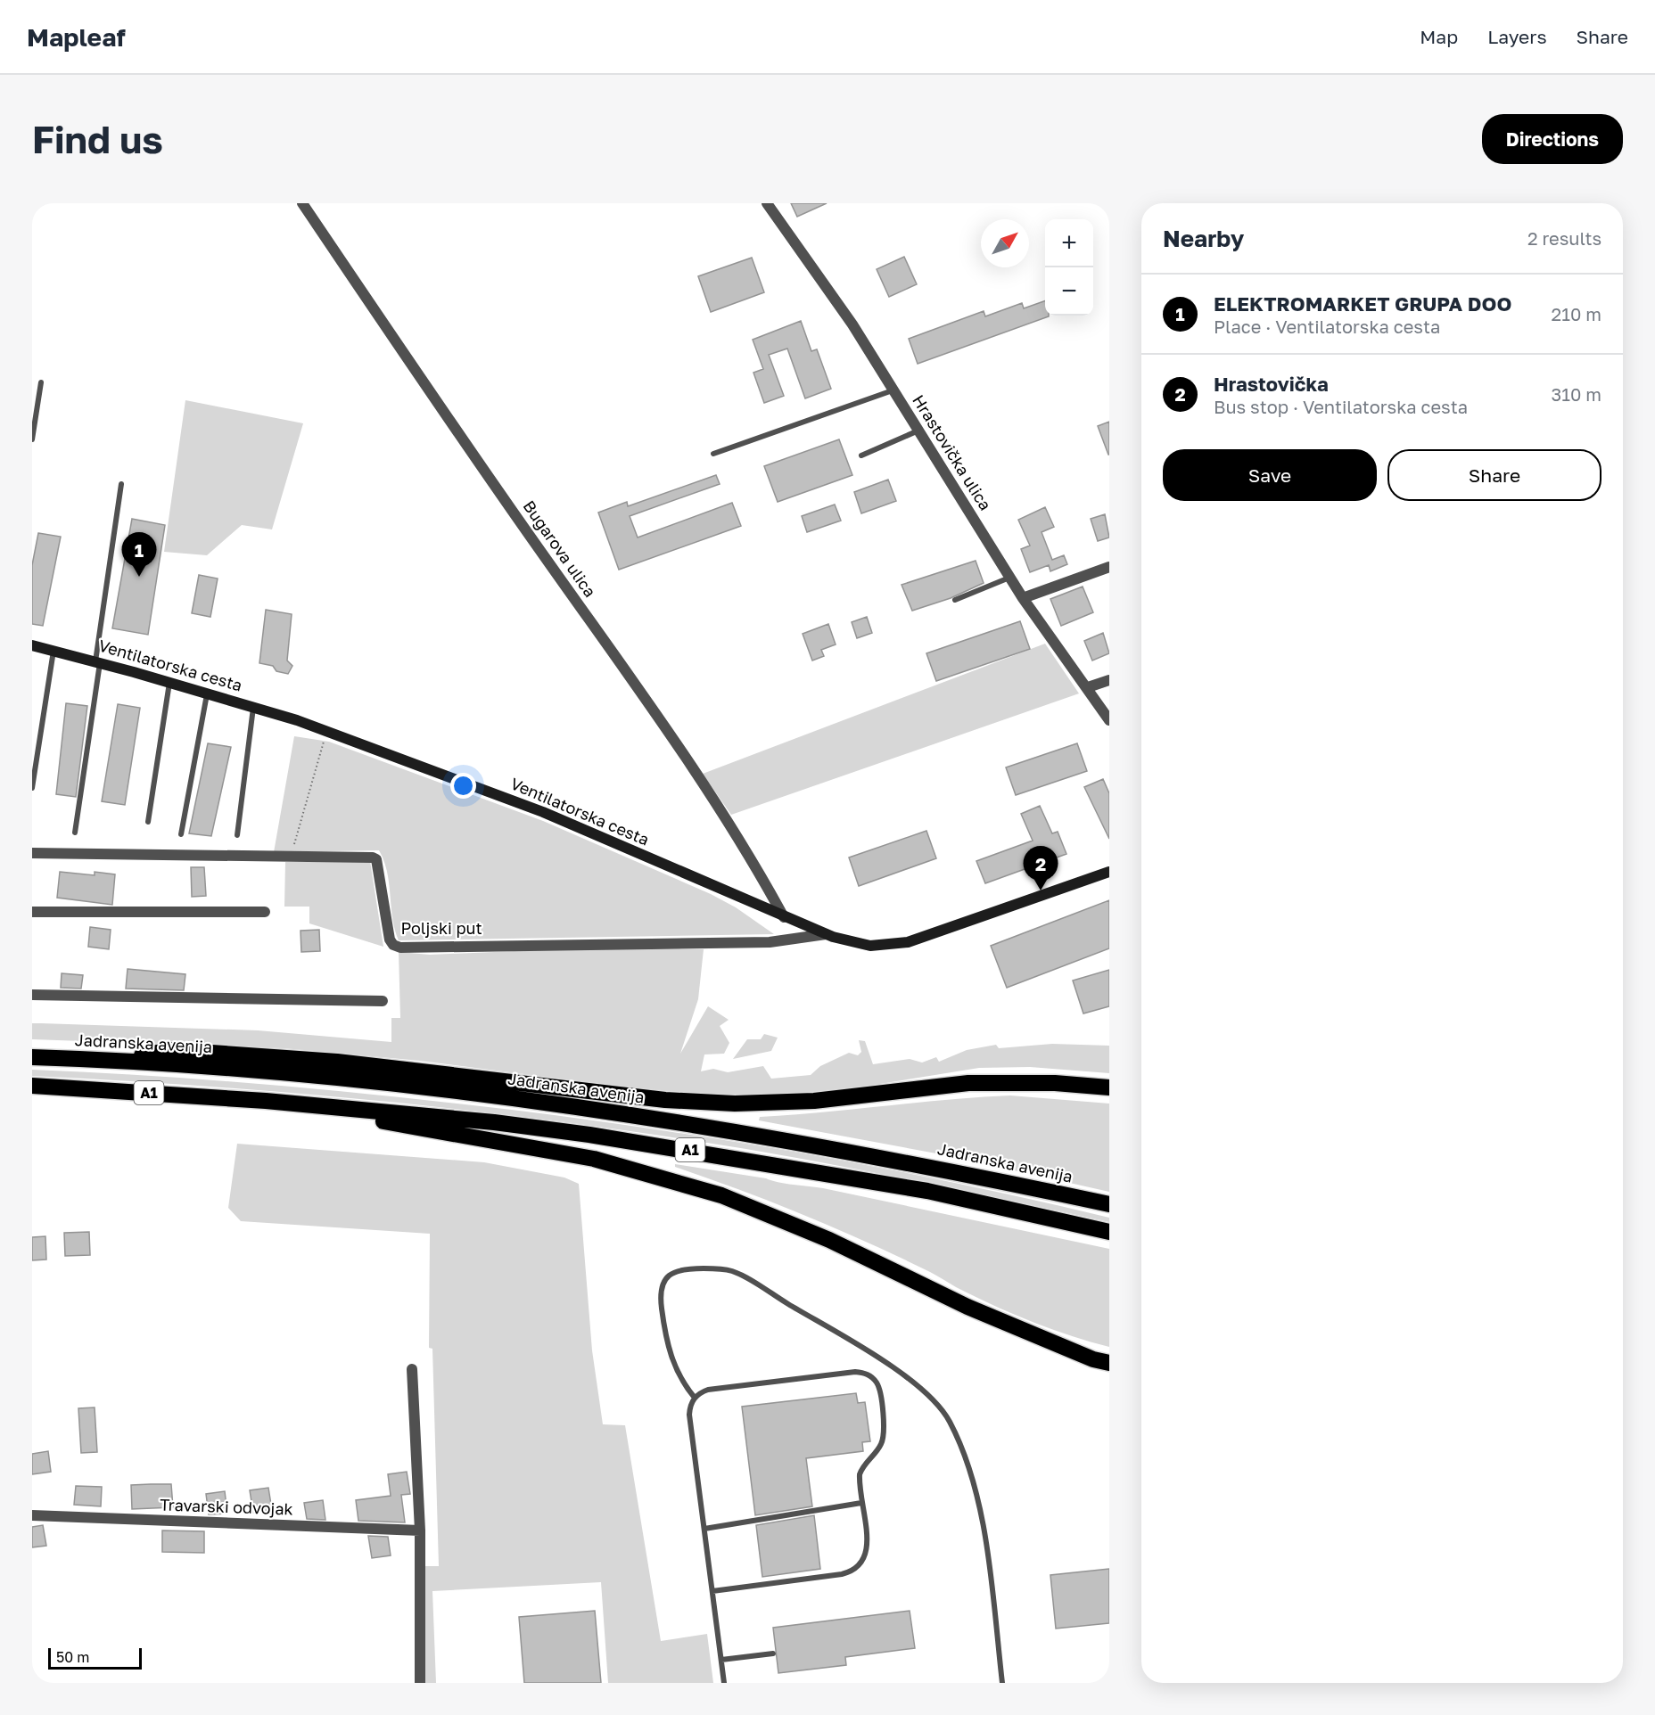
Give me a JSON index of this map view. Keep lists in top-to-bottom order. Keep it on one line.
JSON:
{"streets":{"highway":["Jadranska avenija","A1"],"main road":["Ventilatorska cesta"],"street":["Hrastovička ulica","Bugarova ulica","Poljski put","Travarski odvojak"]},"crossings":[["Bugarova ulica","Ventilatorska cesta"],["Ventilatorska cesta","Poljski put"]],"scale_bar":"50 m","north":"top right","page":{"header":"Mapleaf","nav":["Map","Layers","Share"],"buttons":["Directions",["Save","Share"]],"title":"Find us","heading":["Nearby","2 results"],"map_buttons":["+","−"],"list":[{"mark":"1","name":"ELEKTROMARKET GRUPA DOO","note":"Place · Ventilatorska cesta","value":"210 m"},{"mark":"2","name":"Hrastovička","note":"Bus stop · Ventilatorska cesta","value":"310 m"}],"pins":["1","2"],"scale":"50 m"}}
